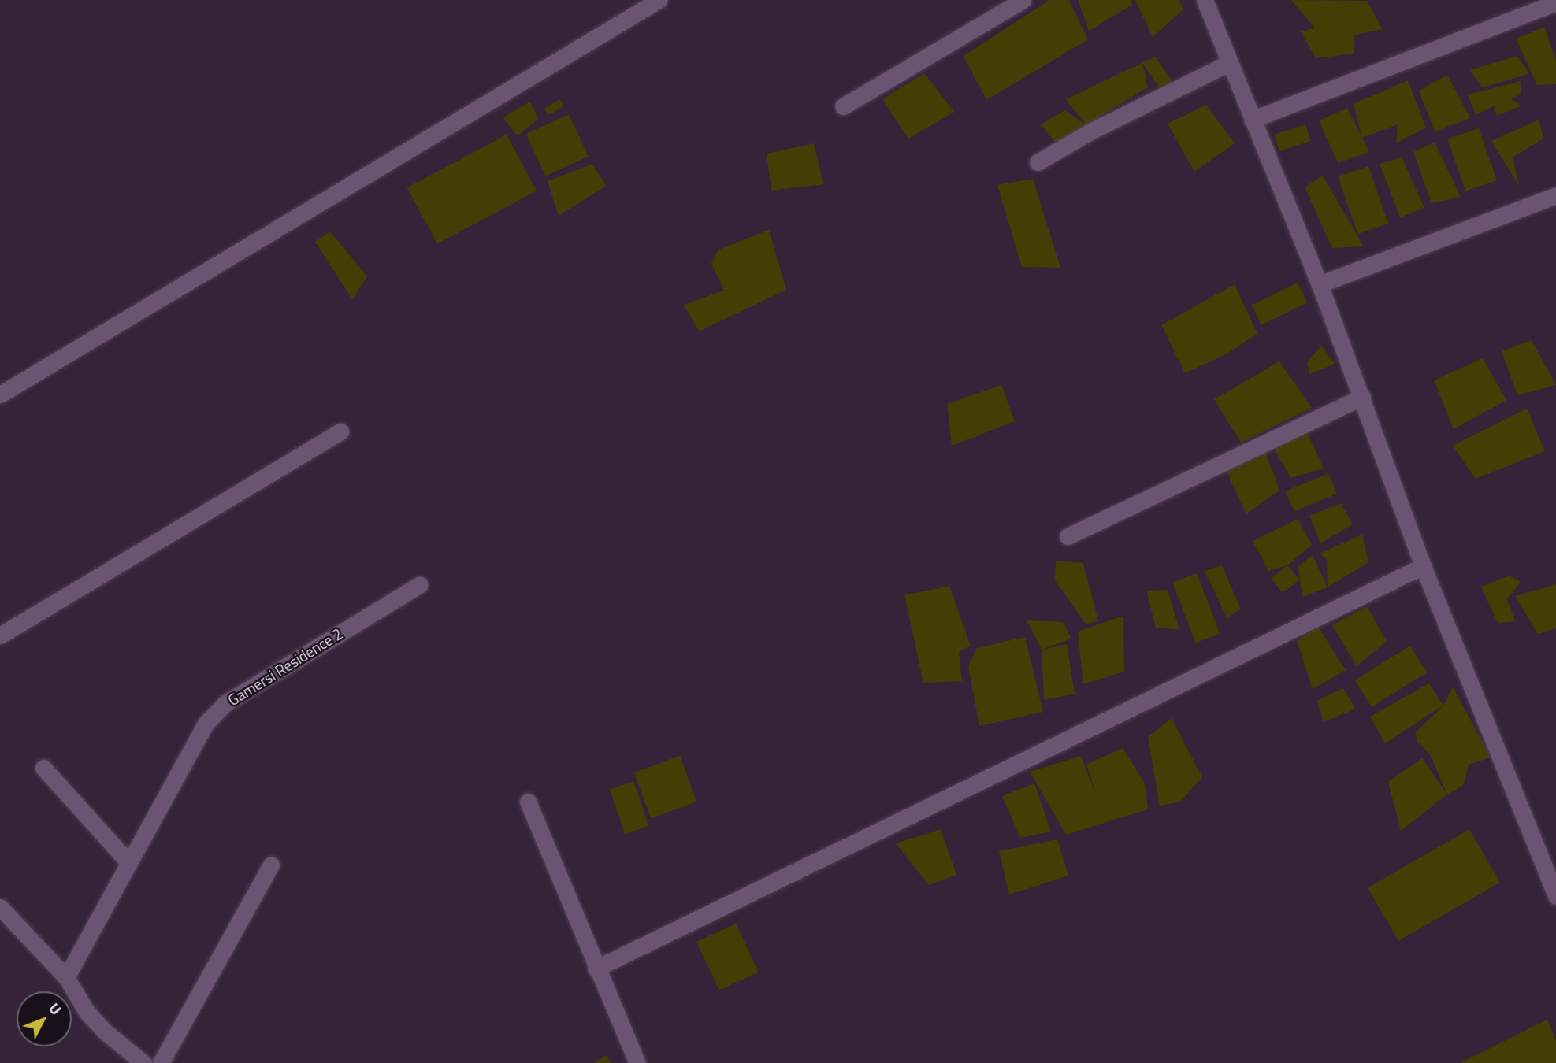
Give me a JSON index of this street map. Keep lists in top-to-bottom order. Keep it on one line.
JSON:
{"streets":{"street":["Gamersi Residence 2"]},"north":"top right"}
